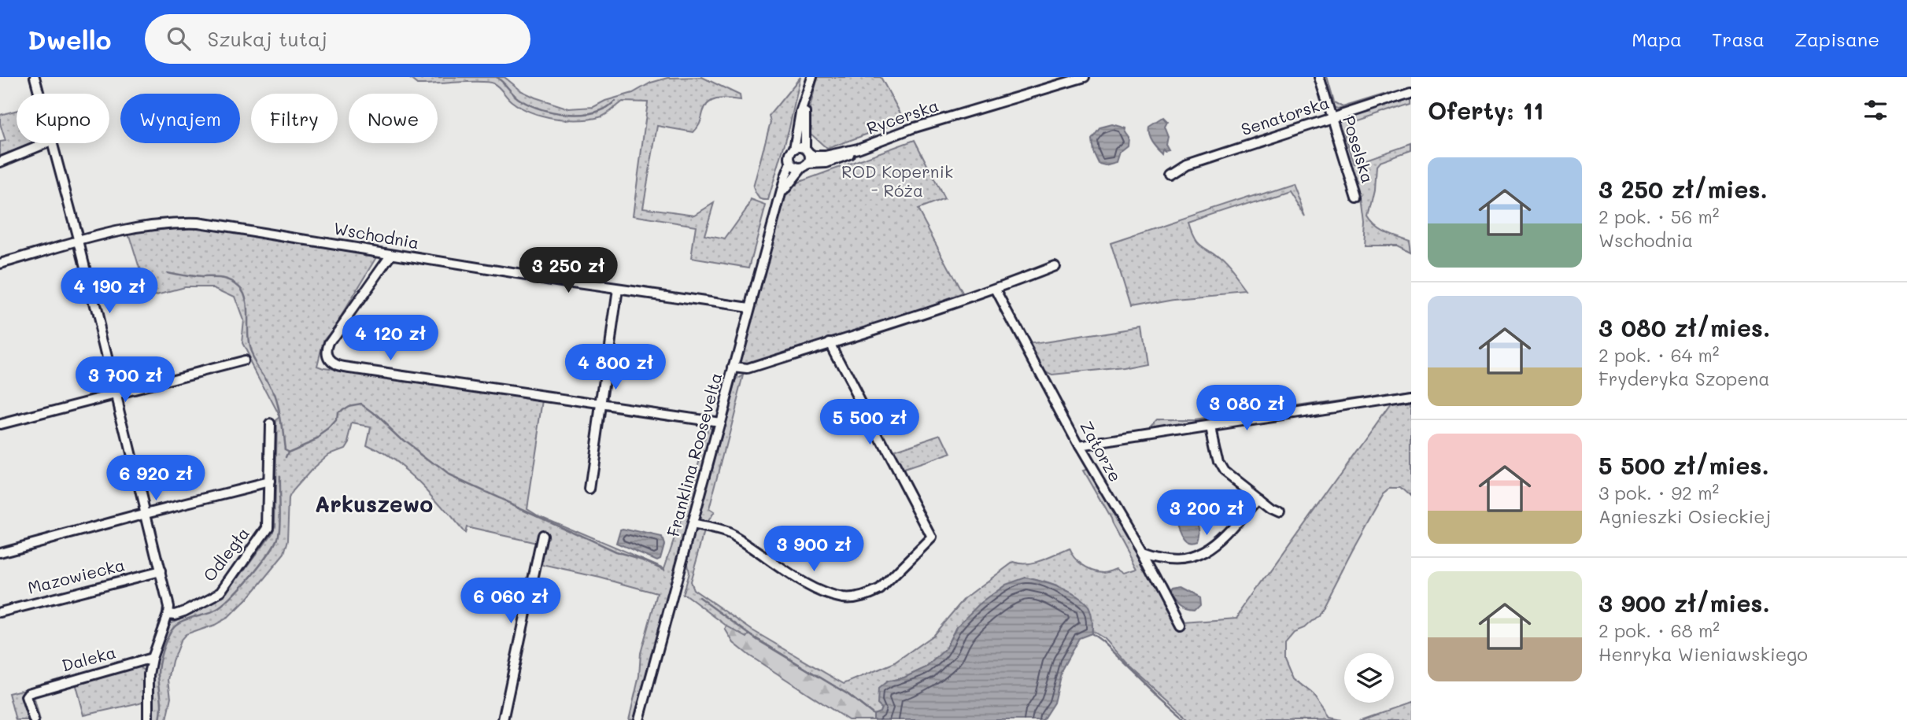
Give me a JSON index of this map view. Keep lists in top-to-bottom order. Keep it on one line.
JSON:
{"streets":{"street":["Senatorska","Rycerska","Poselska","Wschodnia","Zatorze","Franklina Roosevelta","Odległa","Mazowiecka","Daleka"]},"crossings":[["Senatorska","Poselska"],["Rycerska","Franklina Roosevelta"],["Wschodnia","Franklina Roosevelta"]],"districts":["Arkuszewo"],"parks":["ROD Kopernik - Róża"],"page":{"header":"Dwello","search":"Szukaj tutaj","nav":["Mapa","Trasa","Zapisane"],"heading":"Oferty: 11","chip":["Kupno","Wynajem","Filtry","Nowe"],"list":[{"name":"3 250 zł/mies.","note":"2 pok. · 56 m² · Wschodnia"},{"name":"3 080 zł/mies.","note":"2 pok. · 64 m² · Fryderyka Szopena"},{"name":"5 500 zł/mies.","note":"3 pok. · 92 m² · Agnieszki Osieckiej"},{"name":"3 900 zł/mies.","note":"2 pok. · 68 m² · Henryka Wieniawskiego"}],"price":["3 250 zł","4 190 zł","4 120 zł","4 800 zł","3 700 zł","3 080 zł","5 500 zł","6 920 zł","3 200 zł","3 900 zł","6 060 zł"]}}
